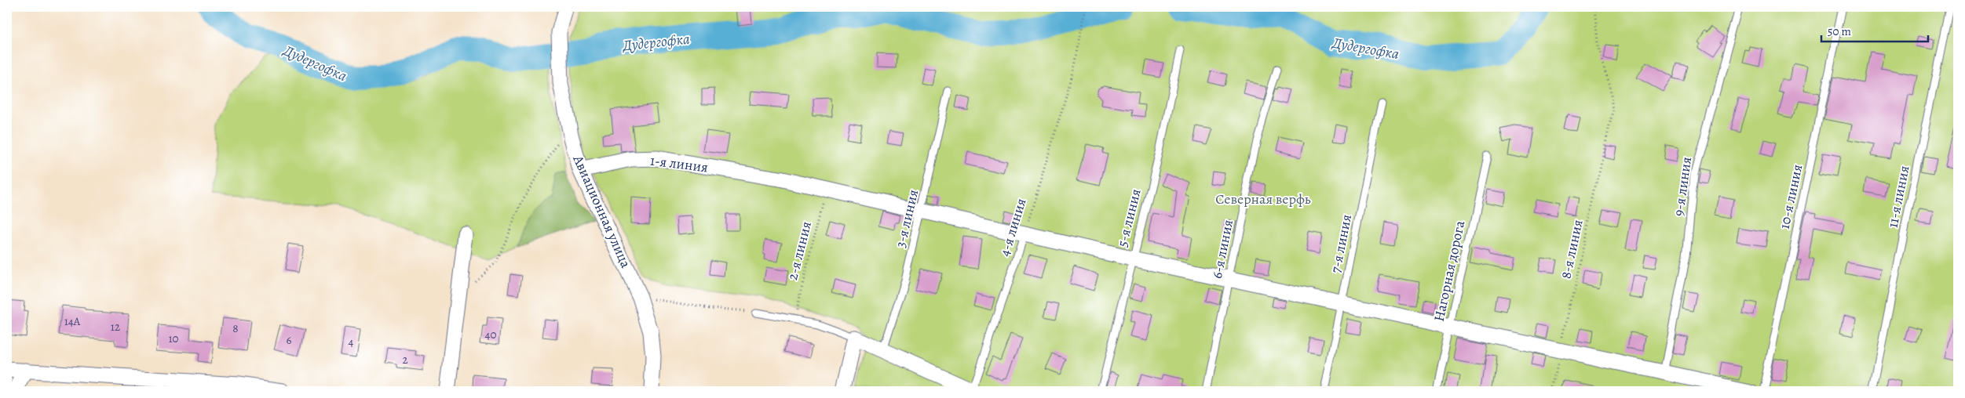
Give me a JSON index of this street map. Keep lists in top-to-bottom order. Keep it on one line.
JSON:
{"streets":{"street":["1-я линия","Авиационная улица"],"lane":["9-я линия","10-я линия","11-я линия","5-я линия","3-я линия","4-я линия","7-я линия","6-я линия","Нагорная дорога"],"path":["8-я линия","2-я линия"]},"crossings":[["1-я линия","9-я линия"],["1-я линия","Авиационная улица"],["1-я линия","5-я линия"],["1-я линия","3-я линия"],["1-я линия","4-я линия"],["1-я линия","7-я линия"],["1-я линия","6-я линия"],["1-я линия","8-я линия"],["1-я линия","2-я линия"],["1-я линия","Нагорная дорога"]],"water":["Дудергофка"],"parks":["Северная верфь"],"house_numbers":["14А","12","8","40","10","6","4","2"],"scale_bar":"50 m"}
